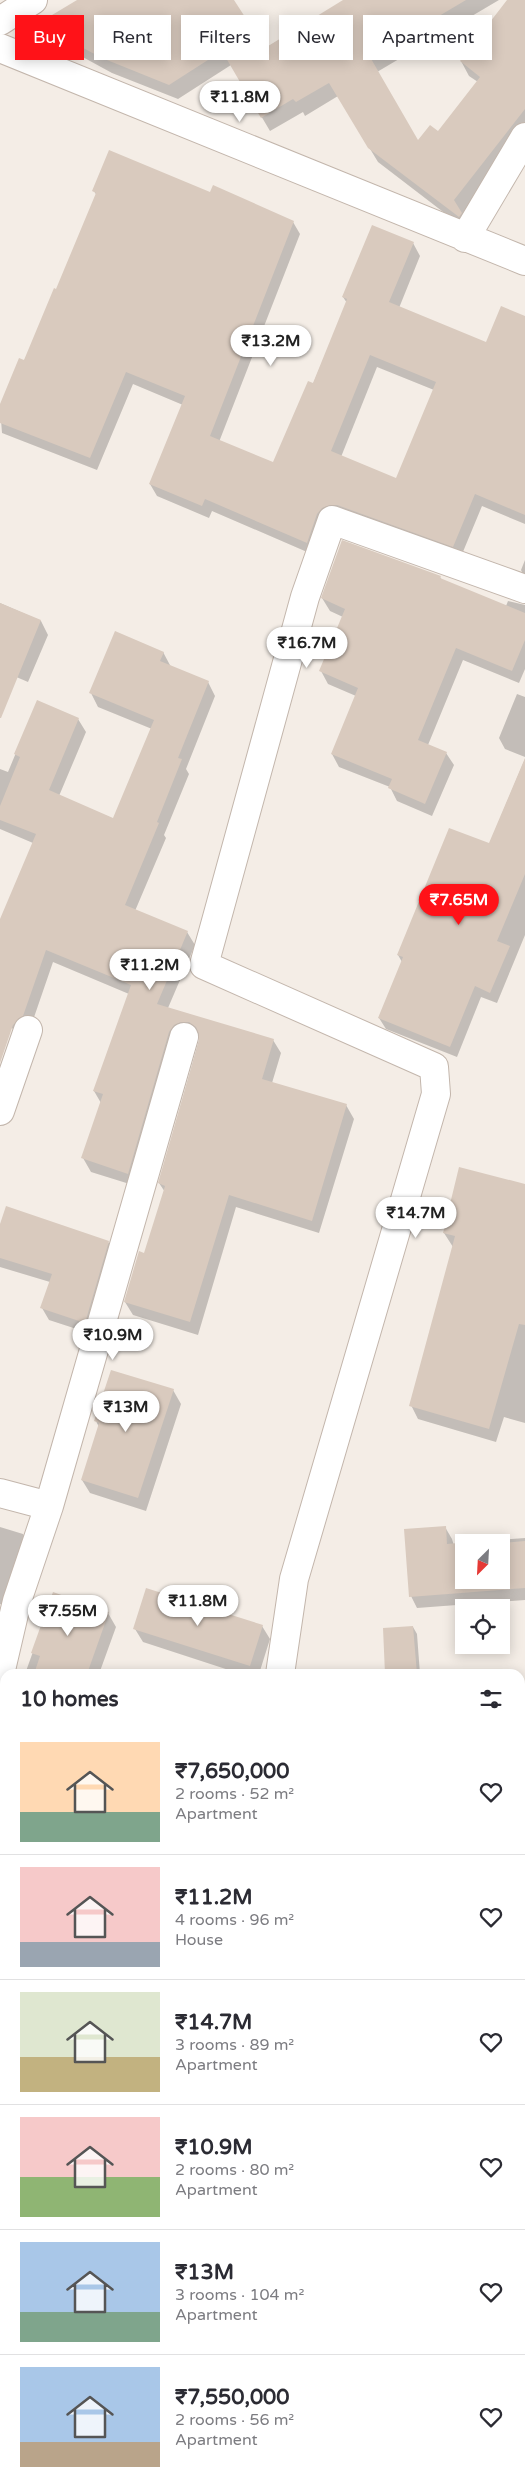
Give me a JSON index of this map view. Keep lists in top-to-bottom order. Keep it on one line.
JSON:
{"north":"bottom left","page":{"chip":["Buy","Rent","Filters","New","Apartment"],"price":["₹11.8M","₹13.2M","₹16.7M","₹7.65M","₹11.2M","₹14.7M","₹10.9M","₹13M","₹11.8M","₹7.55M"],"heading":"10 homes","list":[{"name":"₹7,650,000","note":"2 rooms · 52 m² · Apartment"},{"name":"₹11.2M","note":"4 rooms · 96 m² · House"},{"name":"₹14.7M","note":"3 rooms · 89 m² · Apartment"},{"name":"₹10.9M","note":"2 rooms · 80 m² · Apartment"},{"name":"₹13M","note":"3 rooms · 104 m² · Apartment"},{"name":"₹7,550,000","note":"2 rooms · 56 m² · Apartment"}]}}
